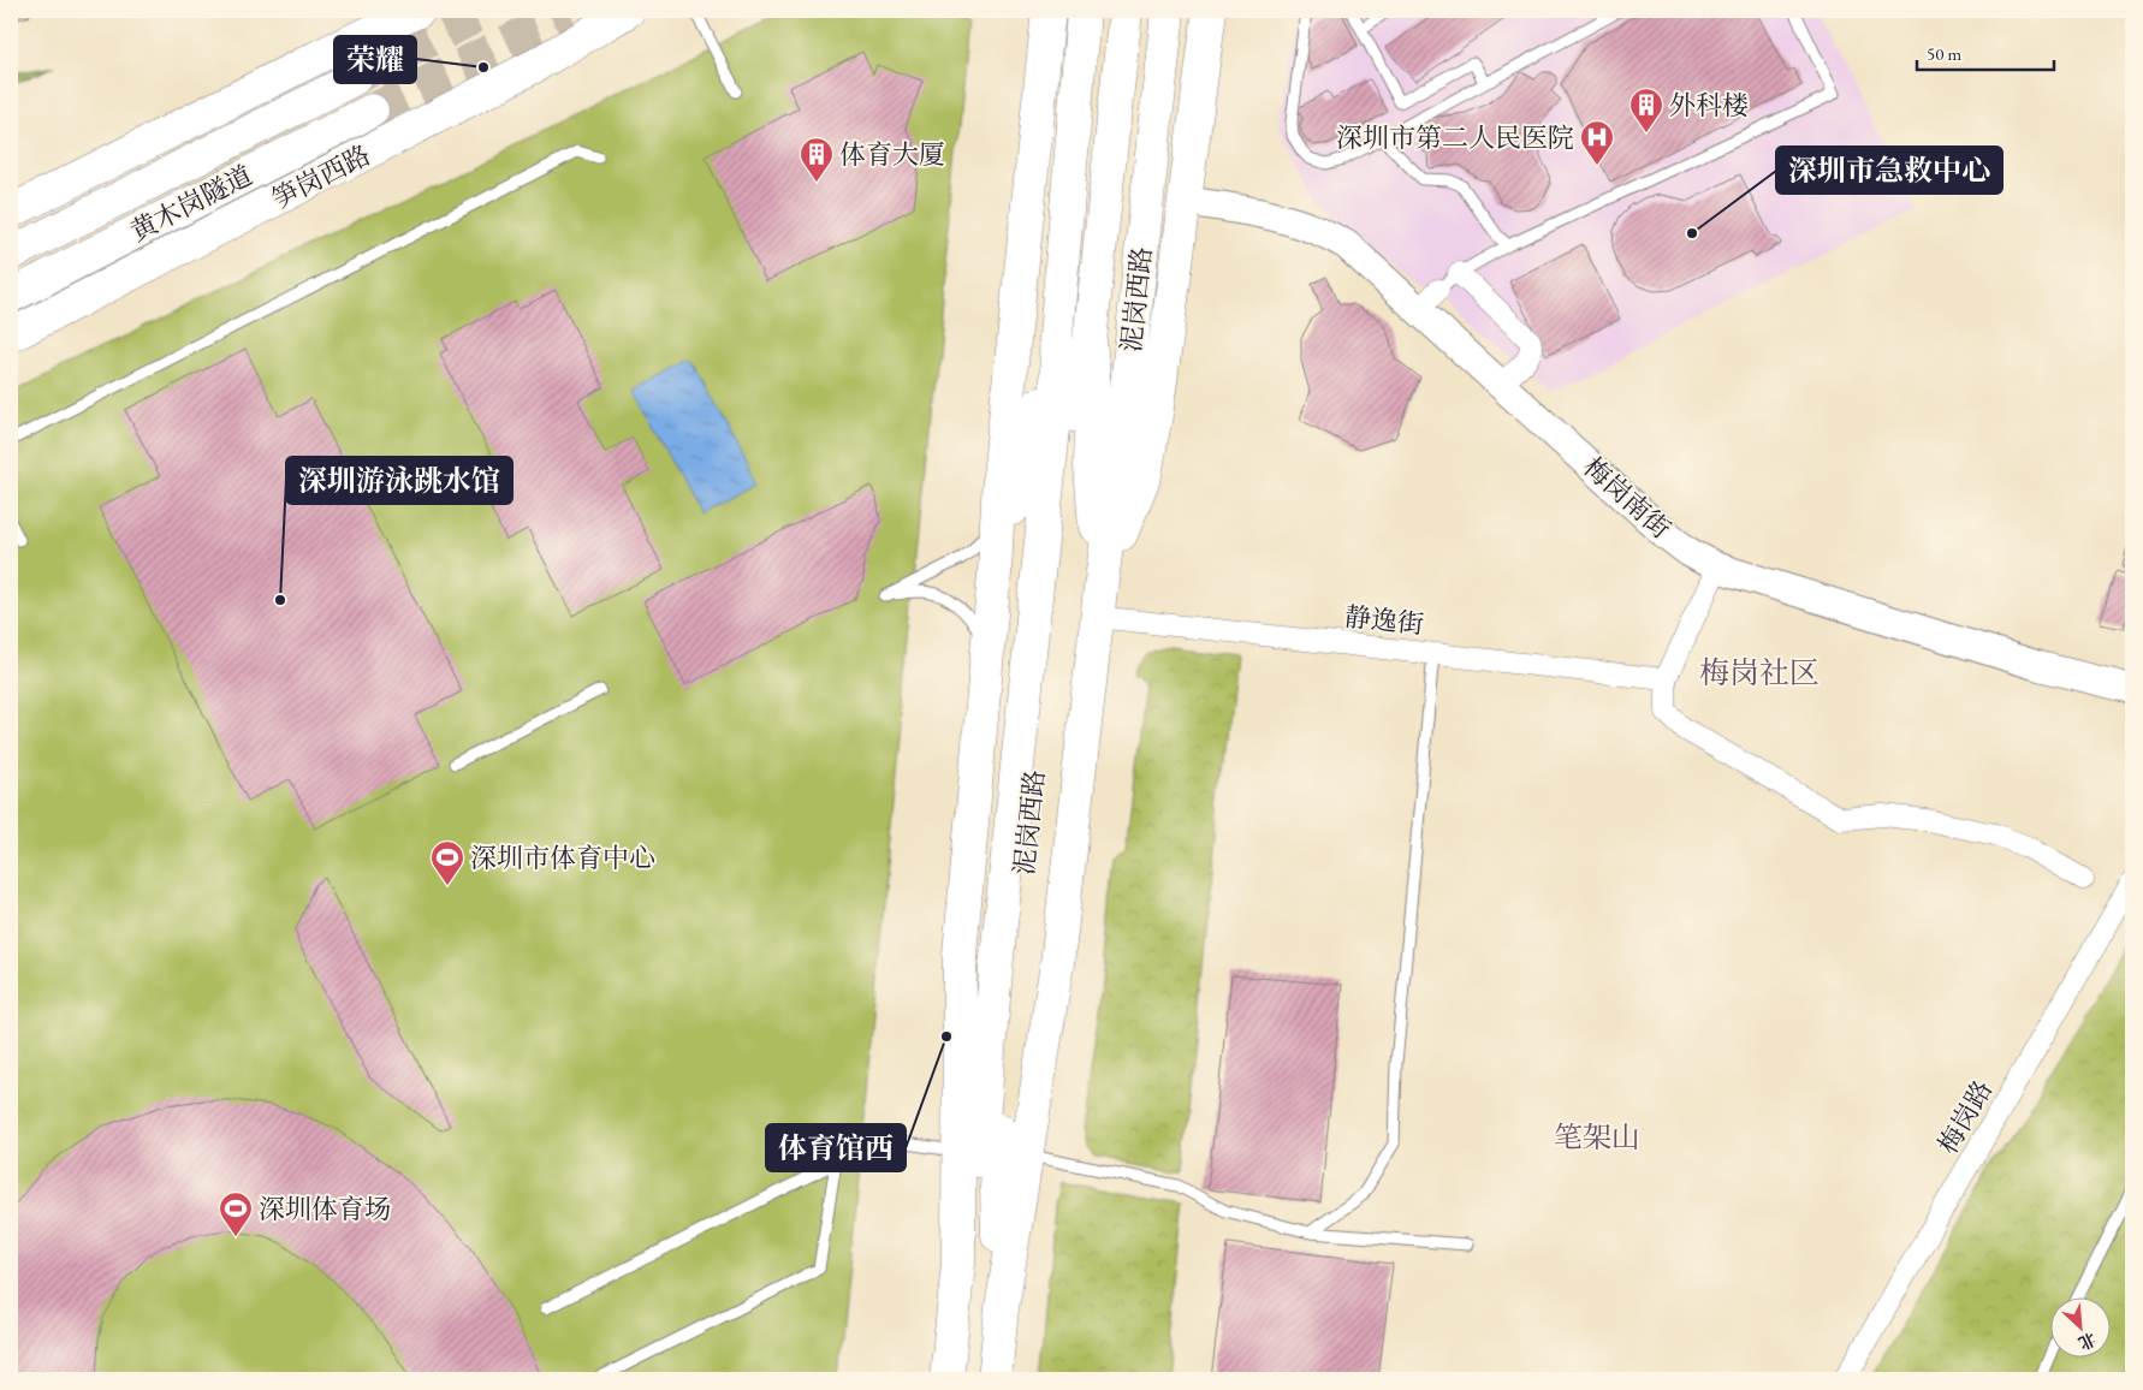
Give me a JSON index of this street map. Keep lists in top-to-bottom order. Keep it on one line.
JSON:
{"streets":{"main road":["笋岗西路","黄木岗隧道","泥岗西路"],"street":["梅岗南街","静逸街","梅岗路"]},"crossings":[["泥岗西路","静逸街"]],"districts":["梅岗社区","笔架山"],"places":{"other":["荣耀","深圳市急救中心","深圳游泳跳水馆","体育馆西"],"building":["外科楼","体育大厦"],"hospital":["深圳市第二人民医院"],"sports":["深圳市体育中心","深圳体育场"]},"scale_bar":"50 m","north":"bottom right"}
